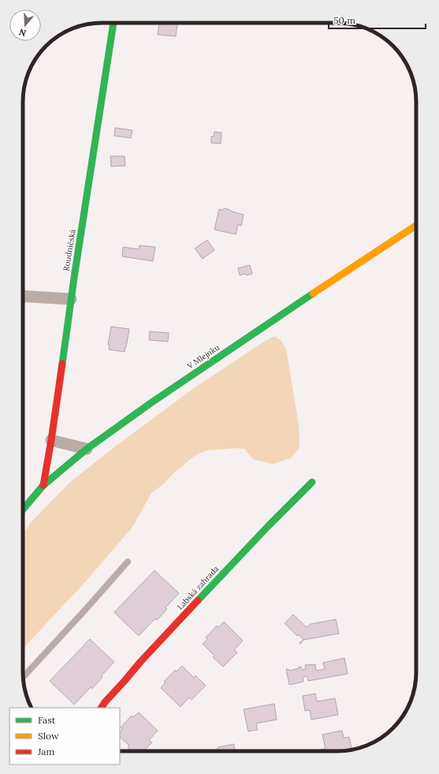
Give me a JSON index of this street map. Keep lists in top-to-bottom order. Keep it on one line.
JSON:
{"streets":{"street":["Roudničská","V Mlejnku","Labská zahrada"]},"crossings":[["Roudničská","V Mlejnku"]],"legend":["Fast","Slow","Jam"],"scale_bar":"50 m","north":"bottom"}
